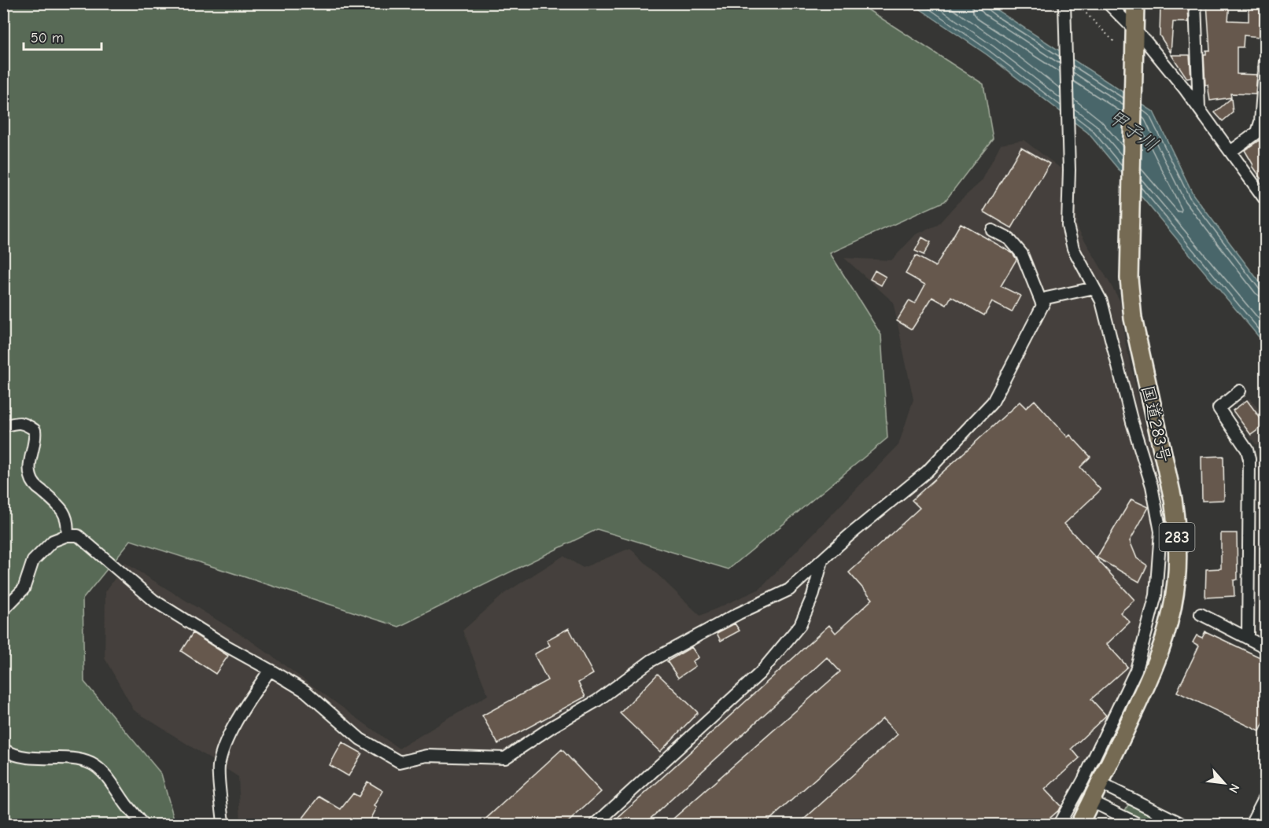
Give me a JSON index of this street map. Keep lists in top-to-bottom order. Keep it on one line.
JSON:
{"streets":{"highway":["国道283号","283"]},"water":["甲子川"],"scale_bar":"50 m","north":"bottom right"}
